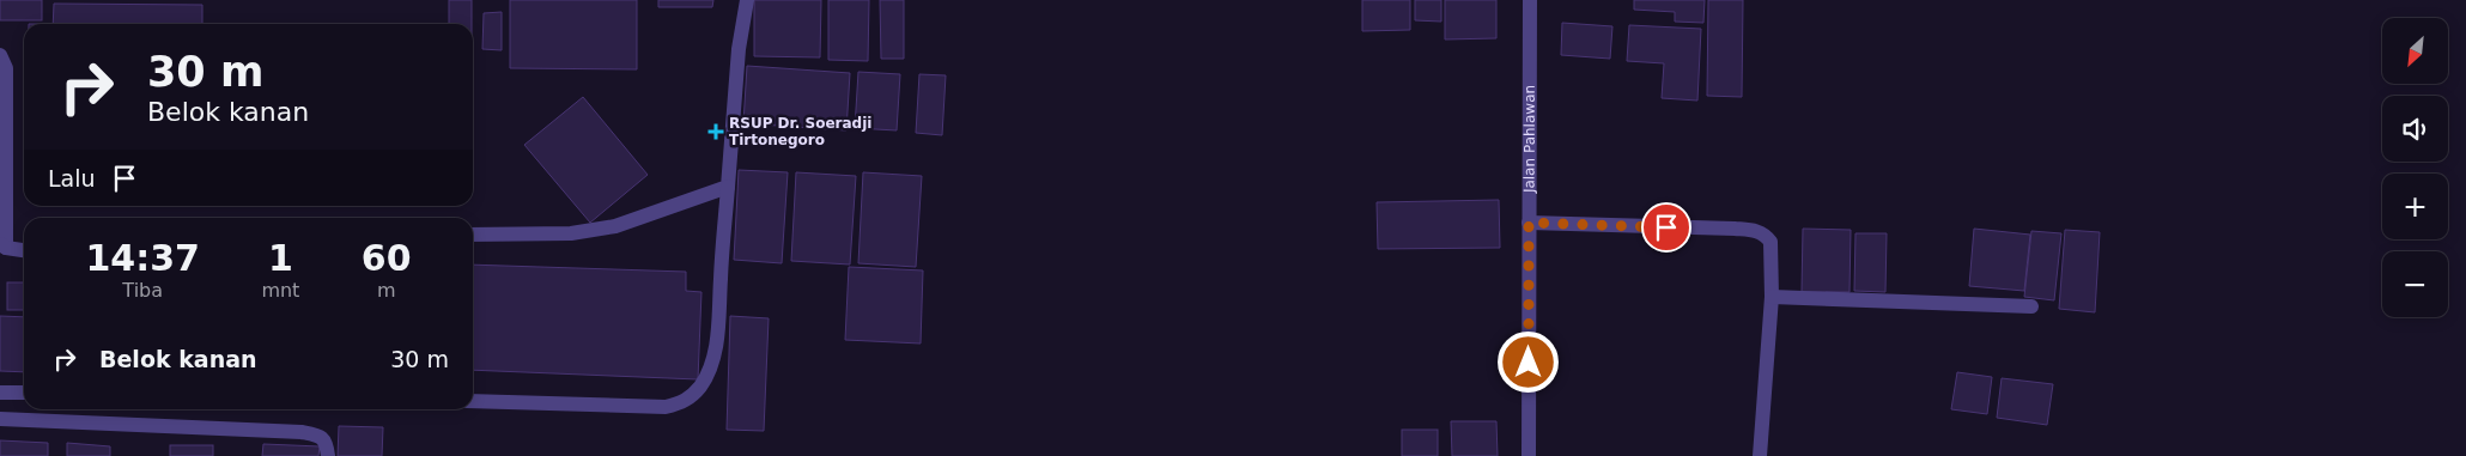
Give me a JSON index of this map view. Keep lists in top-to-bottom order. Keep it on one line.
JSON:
{"streets":{"street":["Jalan Pahlawan"]},"places":{"health":["RSUP Dr. Soeradji Tirtonegoro"]},"north":"bottom left","page":{"map_buttons":["+","−"],"turn":["30 m","Belok kanan"],"then":"Lalu","eta":["14:37","Tiba","1","mnt","60","m"],"list":[{"name":"Belok kanan","value":"30 m"}]}}
